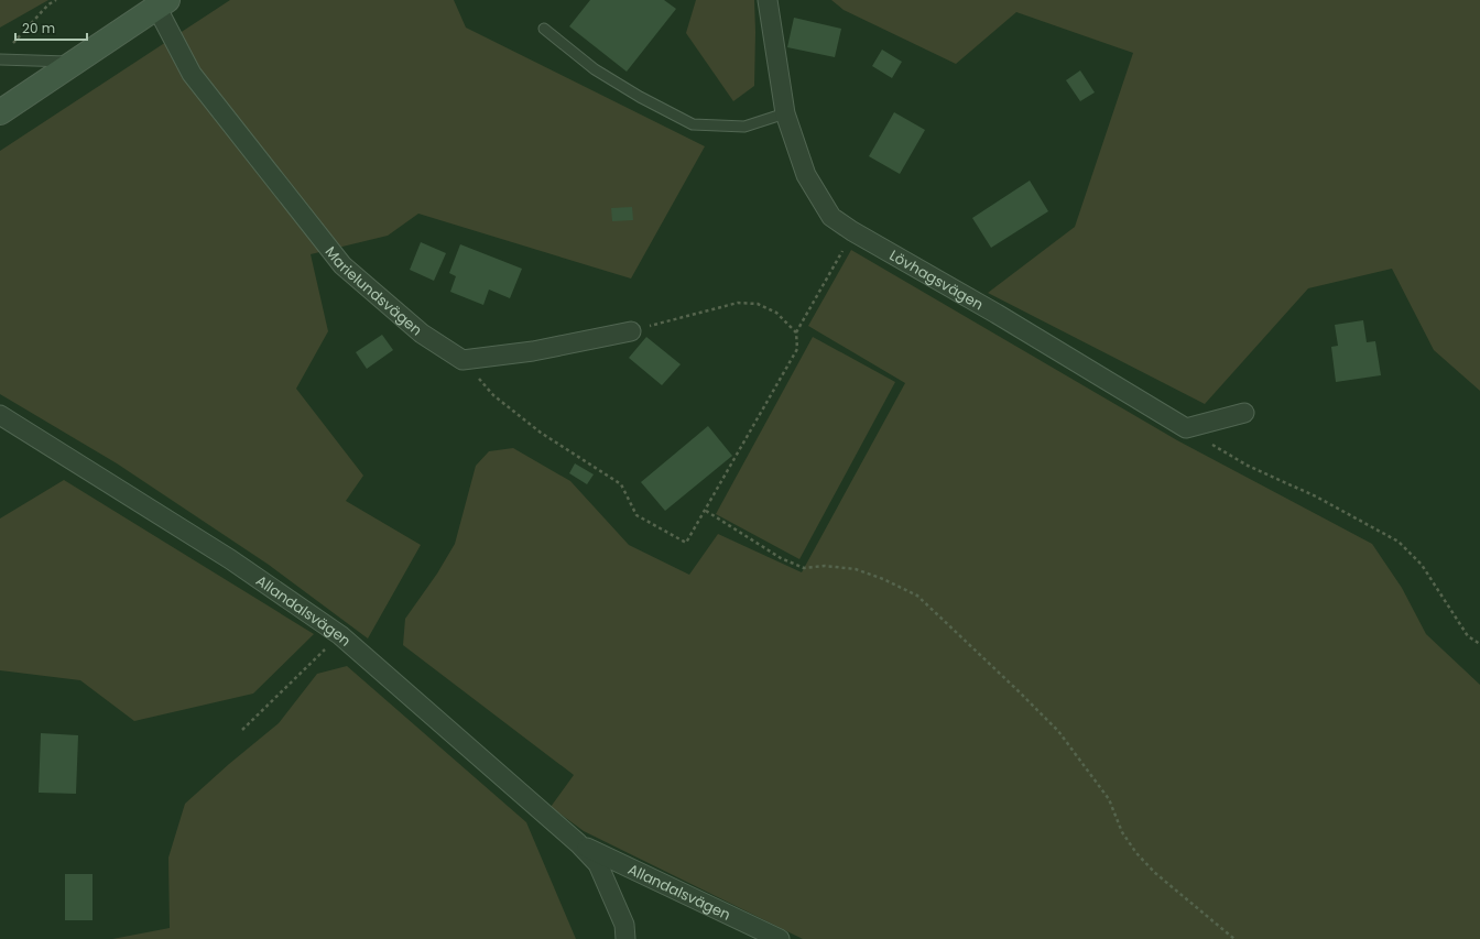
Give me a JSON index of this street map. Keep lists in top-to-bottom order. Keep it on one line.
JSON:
{"streets":{"street":["Lövhagsvägen","Marielundsvägen","Allandalsvägen"]},"scale_bar":"20 m"}
